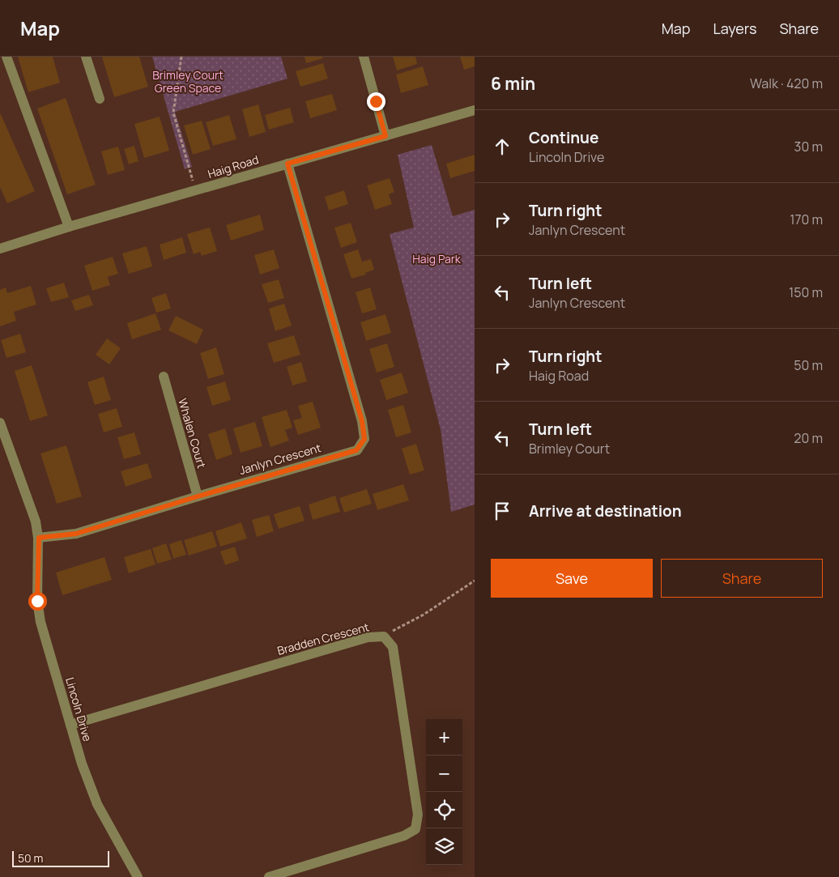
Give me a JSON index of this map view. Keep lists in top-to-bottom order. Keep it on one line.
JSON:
{"streets":{"street":["Haig Road","Whalen Court","Janlyn Crescent","Bradden Crescent","Lincoln Drive"]},"crossings":[["Haig Road","Janlyn Crescent"],["Whalen Court","Janlyn Crescent"],["Janlyn Crescent","Lincoln Drive"],["Bradden Crescent","Lincoln Drive"]],"parks":["Brimley Court Green Space","Haig Park"],"scale_bar":"50 m","page":{"header":"Map","nav":["Map","Layers","Share"],"heading":["6 min","Walk · 420 m"],"list":[["Continue","Lincoln Drive","30 m"],["Turn right","Janlyn Crescent","170 m"],["Turn left","Janlyn Crescent","150 m"],["Turn right","Haig Road","50 m"],["Turn left","Brimley Court","20 m"],"Arrive at destination"],"buttons":["Save","Share"],"map_buttons":["+","−"],"scale":"50 m"}}
